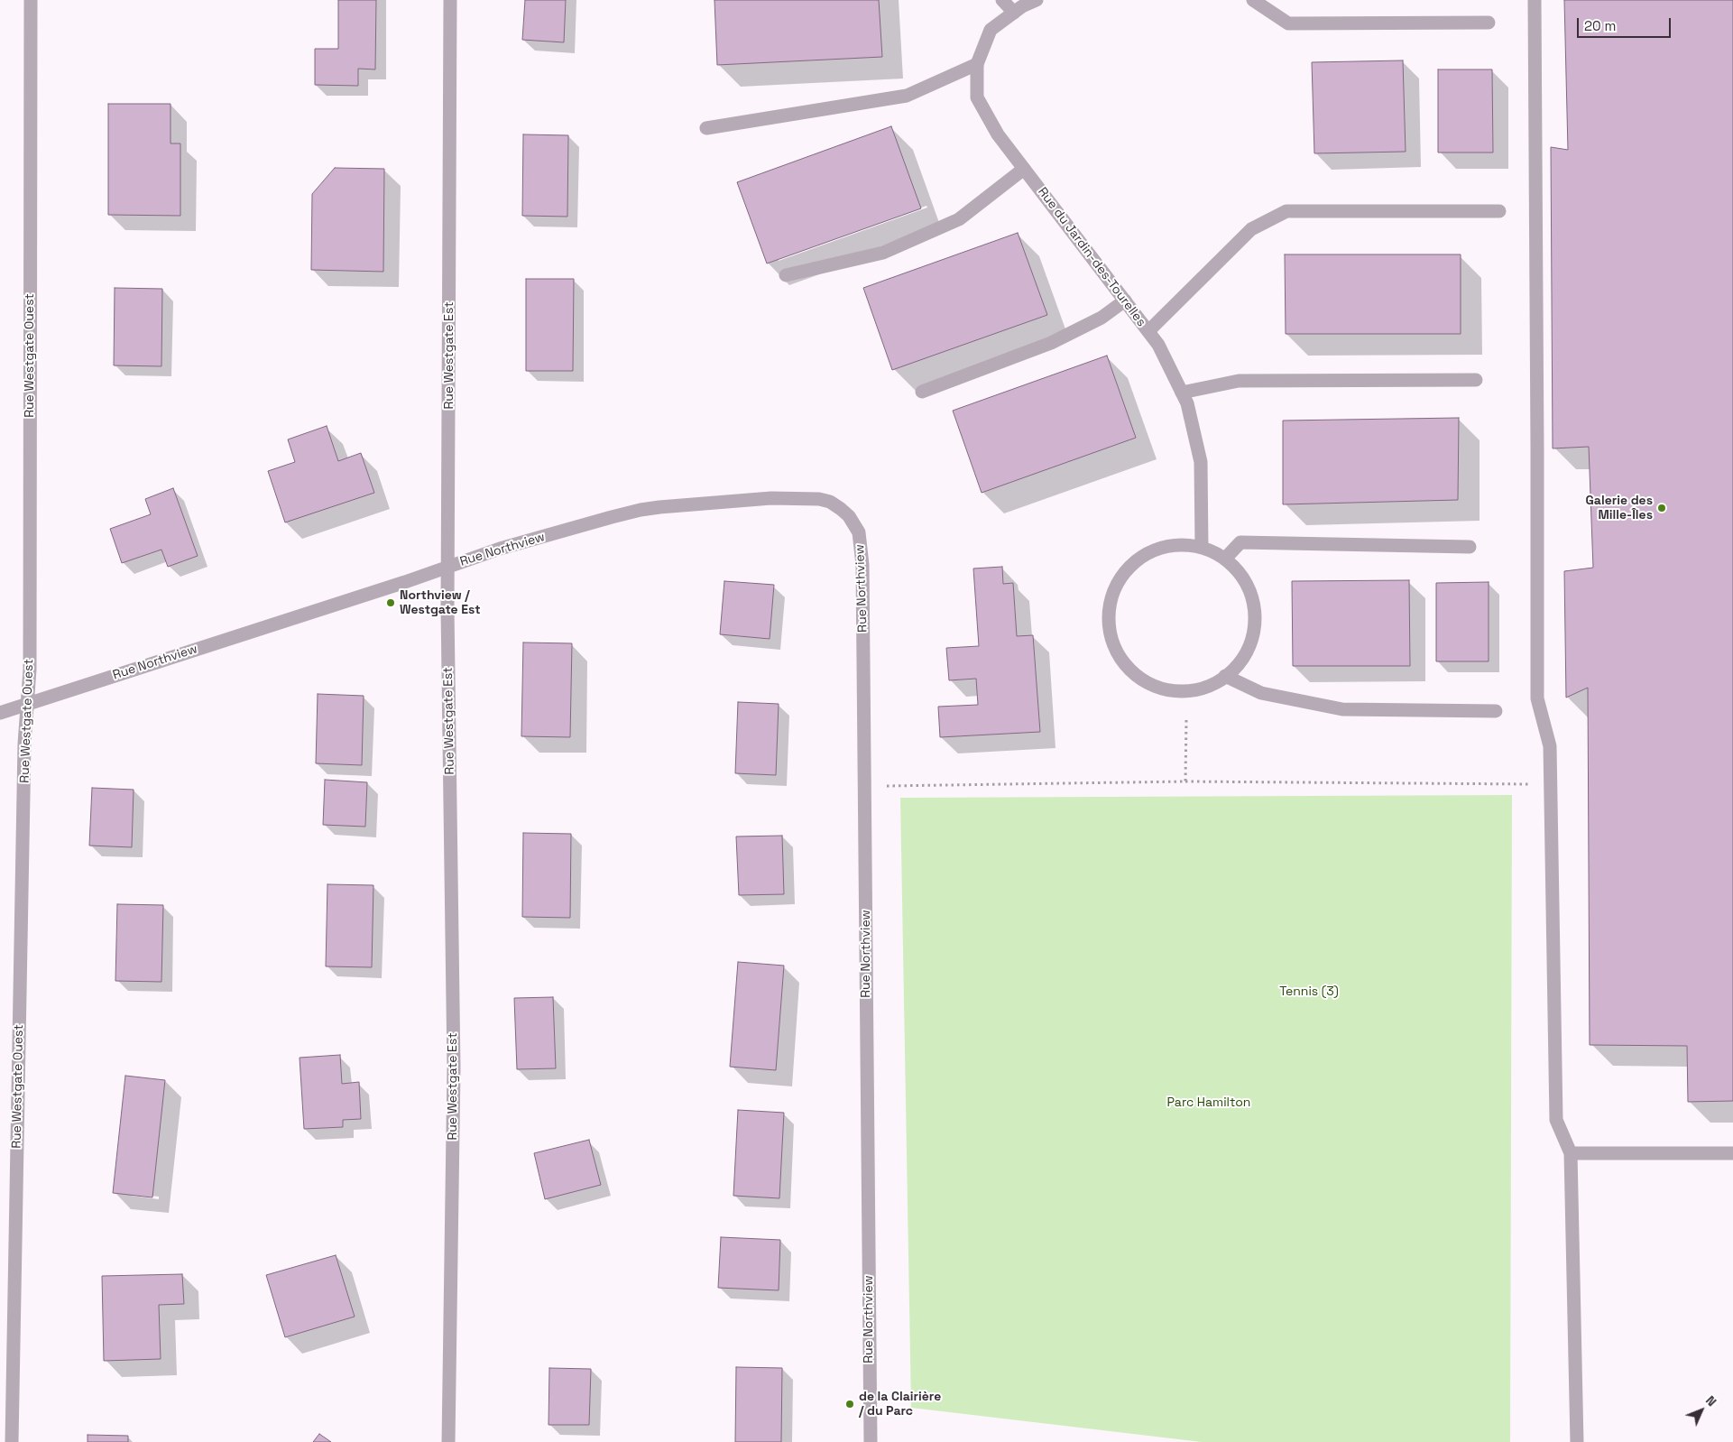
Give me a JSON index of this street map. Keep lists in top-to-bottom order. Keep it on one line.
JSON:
{"streets":{"street":["Rue du Jardin-des-Tourelles","Rue Westgate Ouest","Rue Westgate Est","Rue Northview"]},"crossings":[["Rue Westgate Ouest","Rue Northview"],["Rue Westgate Est","Rue Northview"]],"parks":["Tennis (3)","Parc Hamilton"],"places":["Galerie des Mille-Îles","Northview / Westgate Est","de la Clairière / du Parc"],"scale_bar":"20 m","north":"top right"}
